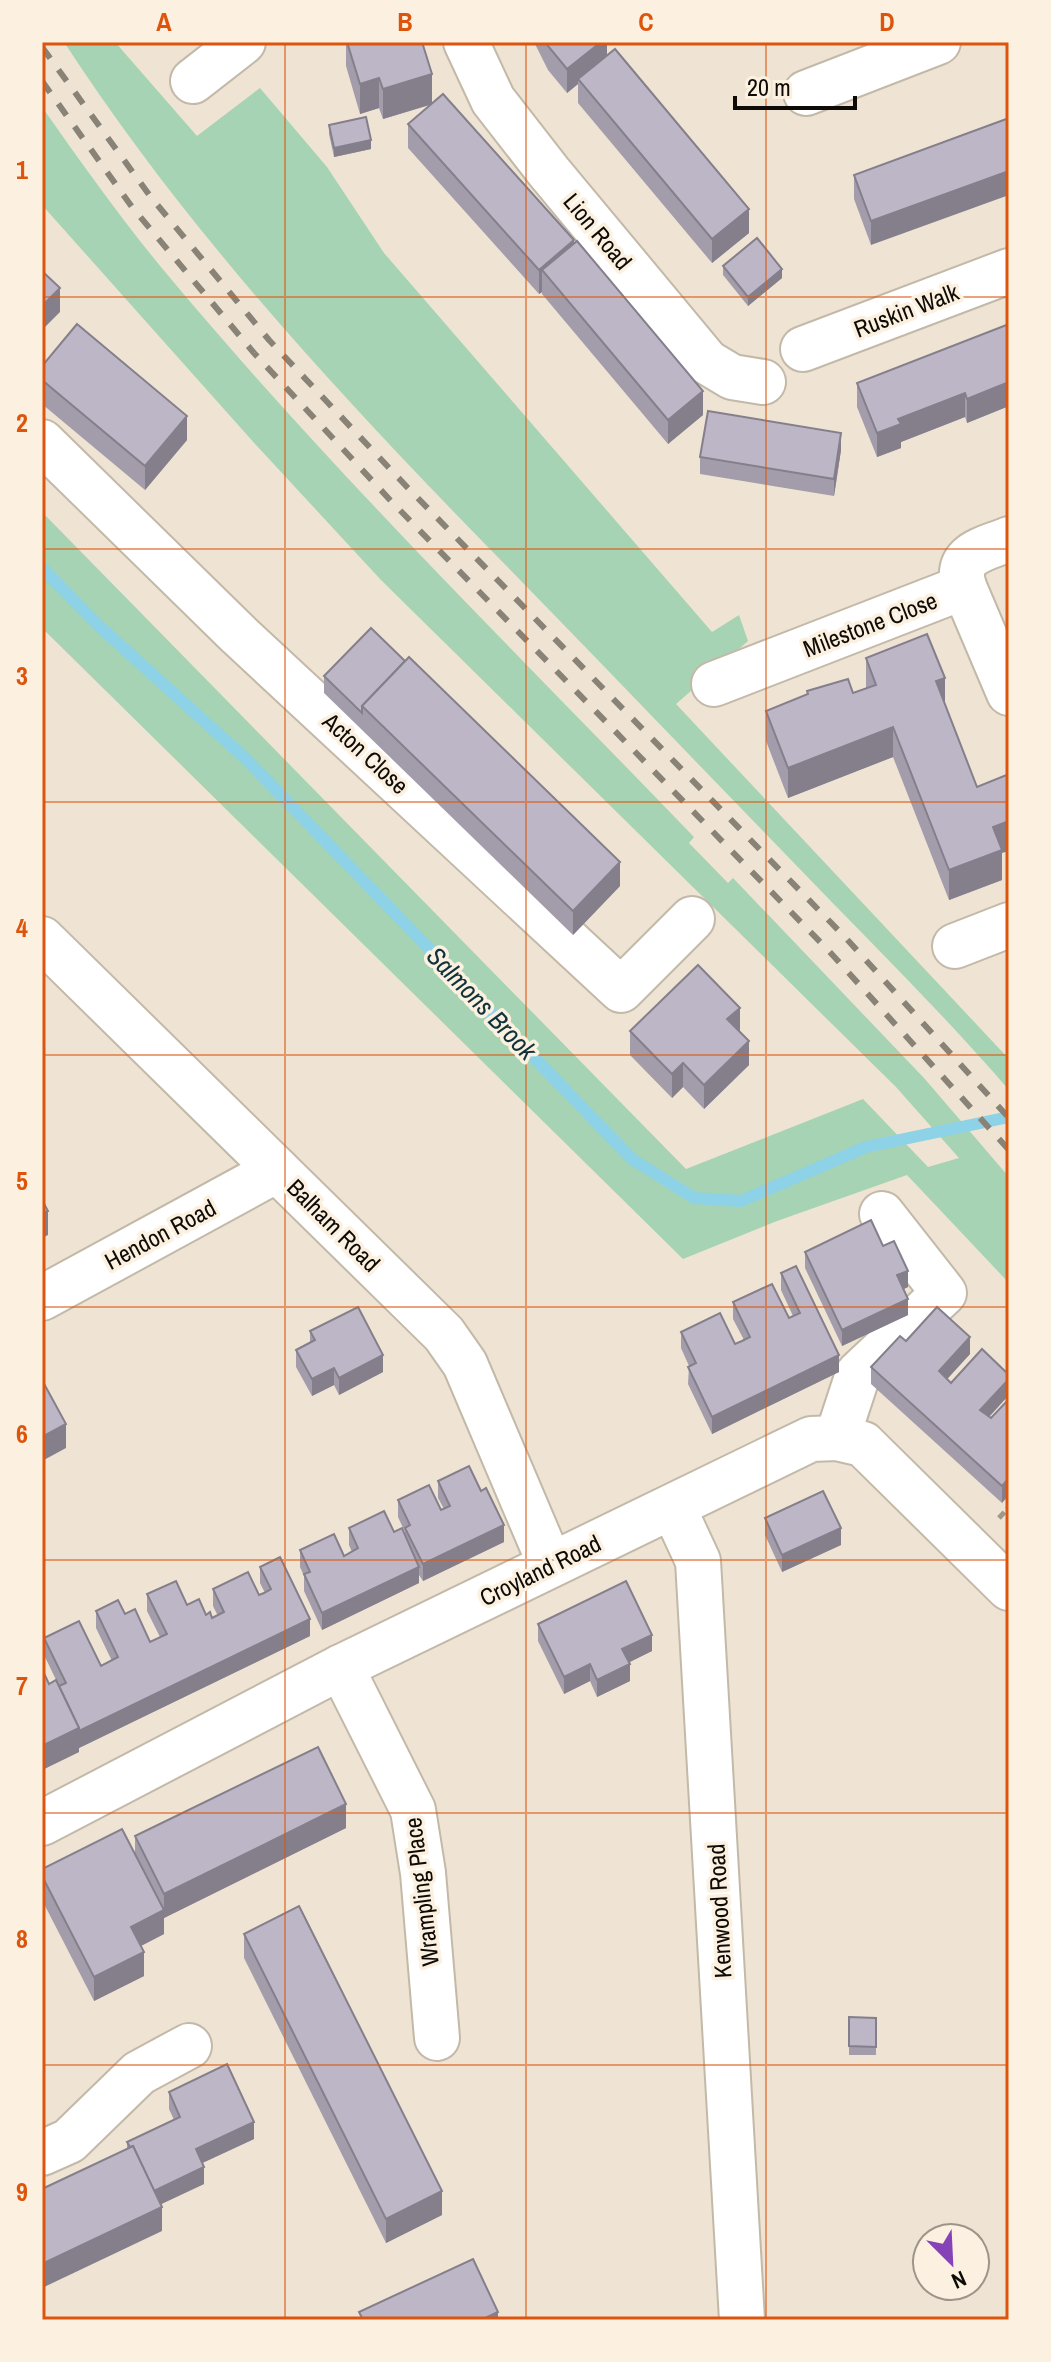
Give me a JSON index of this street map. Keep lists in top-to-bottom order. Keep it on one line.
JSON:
{"streets":{"street":["Lion Road","Ruskin Walk","Milestone Close","Acton Close","Balham Road","Hendon Road","Croyland Road","Wrampling Place","Kenwood Road"]},"crossings":[["Balham Road","Hendon Road"],["Balham Road","Croyland Road"],["Croyland Road","Wrampling Place"],["Croyland Road","Kenwood Road"]],"water":["Salmons Brook"],"scale_bar":"20 m","north":"bottom right","grid":{"columns":["A","B","C","D"],"rows":["1","2","3","4","5","6","7","8","9"]}}
